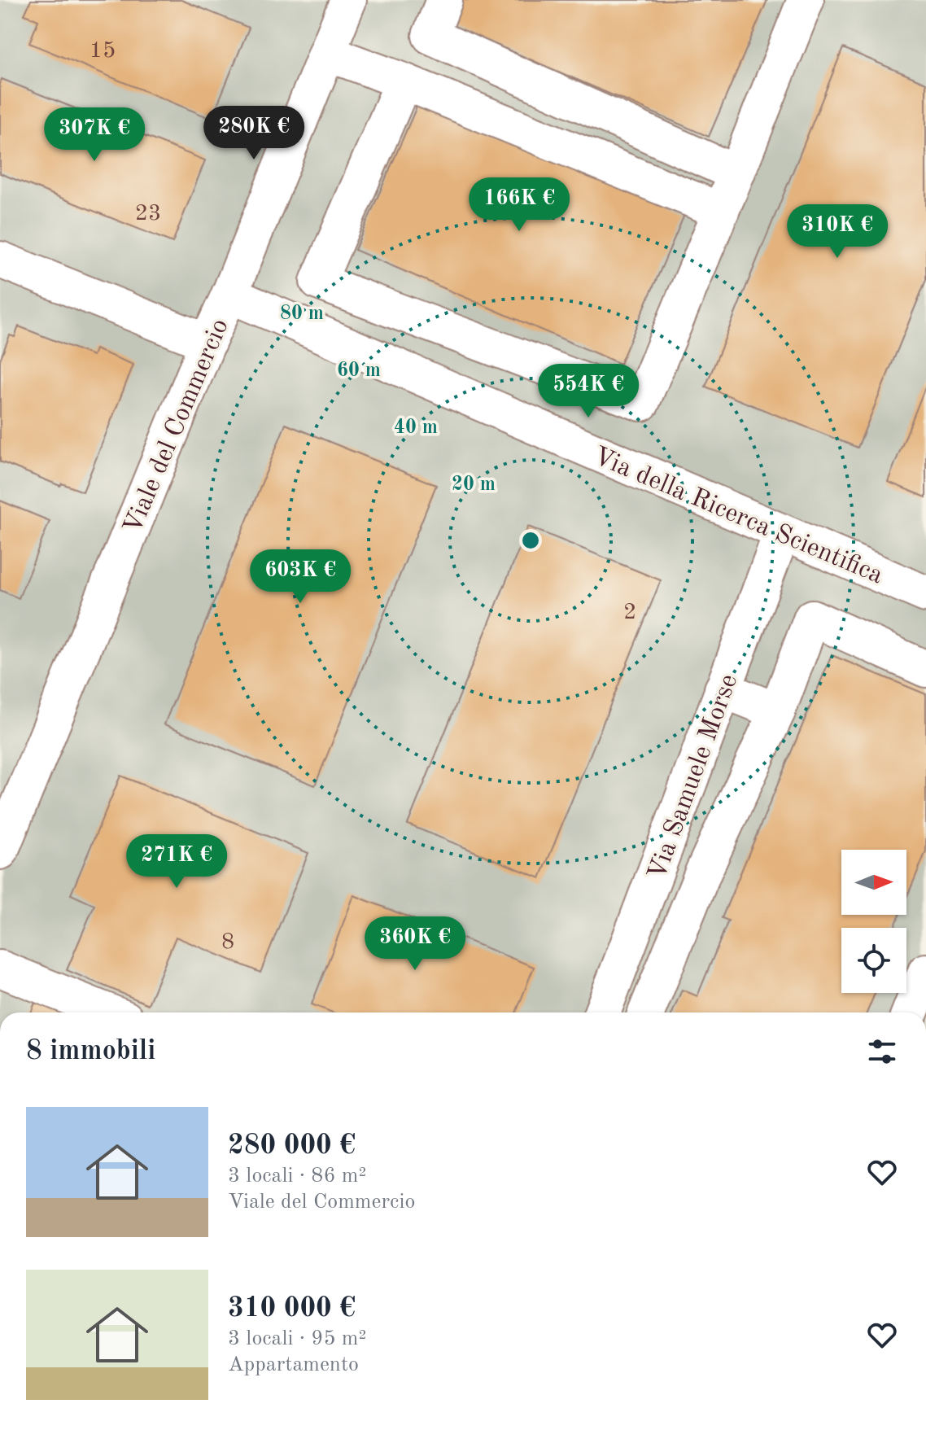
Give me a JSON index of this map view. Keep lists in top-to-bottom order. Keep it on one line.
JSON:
{"streets":{"street":["Viale del Commercio","Via della Ricerca Scientifica","Via Samuele Morse"]},"crossings":[["Viale del Commercio","Via della Ricerca Scientifica"],["Via della Ricerca Scientifica","Via Samuele Morse"]],"house_numbers":["15","23","2","8"],"north":"right","page":{"price":["280K €","307K €","166K €","310K €","554K €","603K €","271K €","360K €"],"heading":"8 immobili","list":[{"name":"280 000 €","note":"3 locali · 86 m² · Viale del Commercio"},{"name":"310 000 €","note":"3 locali · 95 m² · Appartamento"}]},"rings":["80 m","60 m","40 m","20 m"]}
